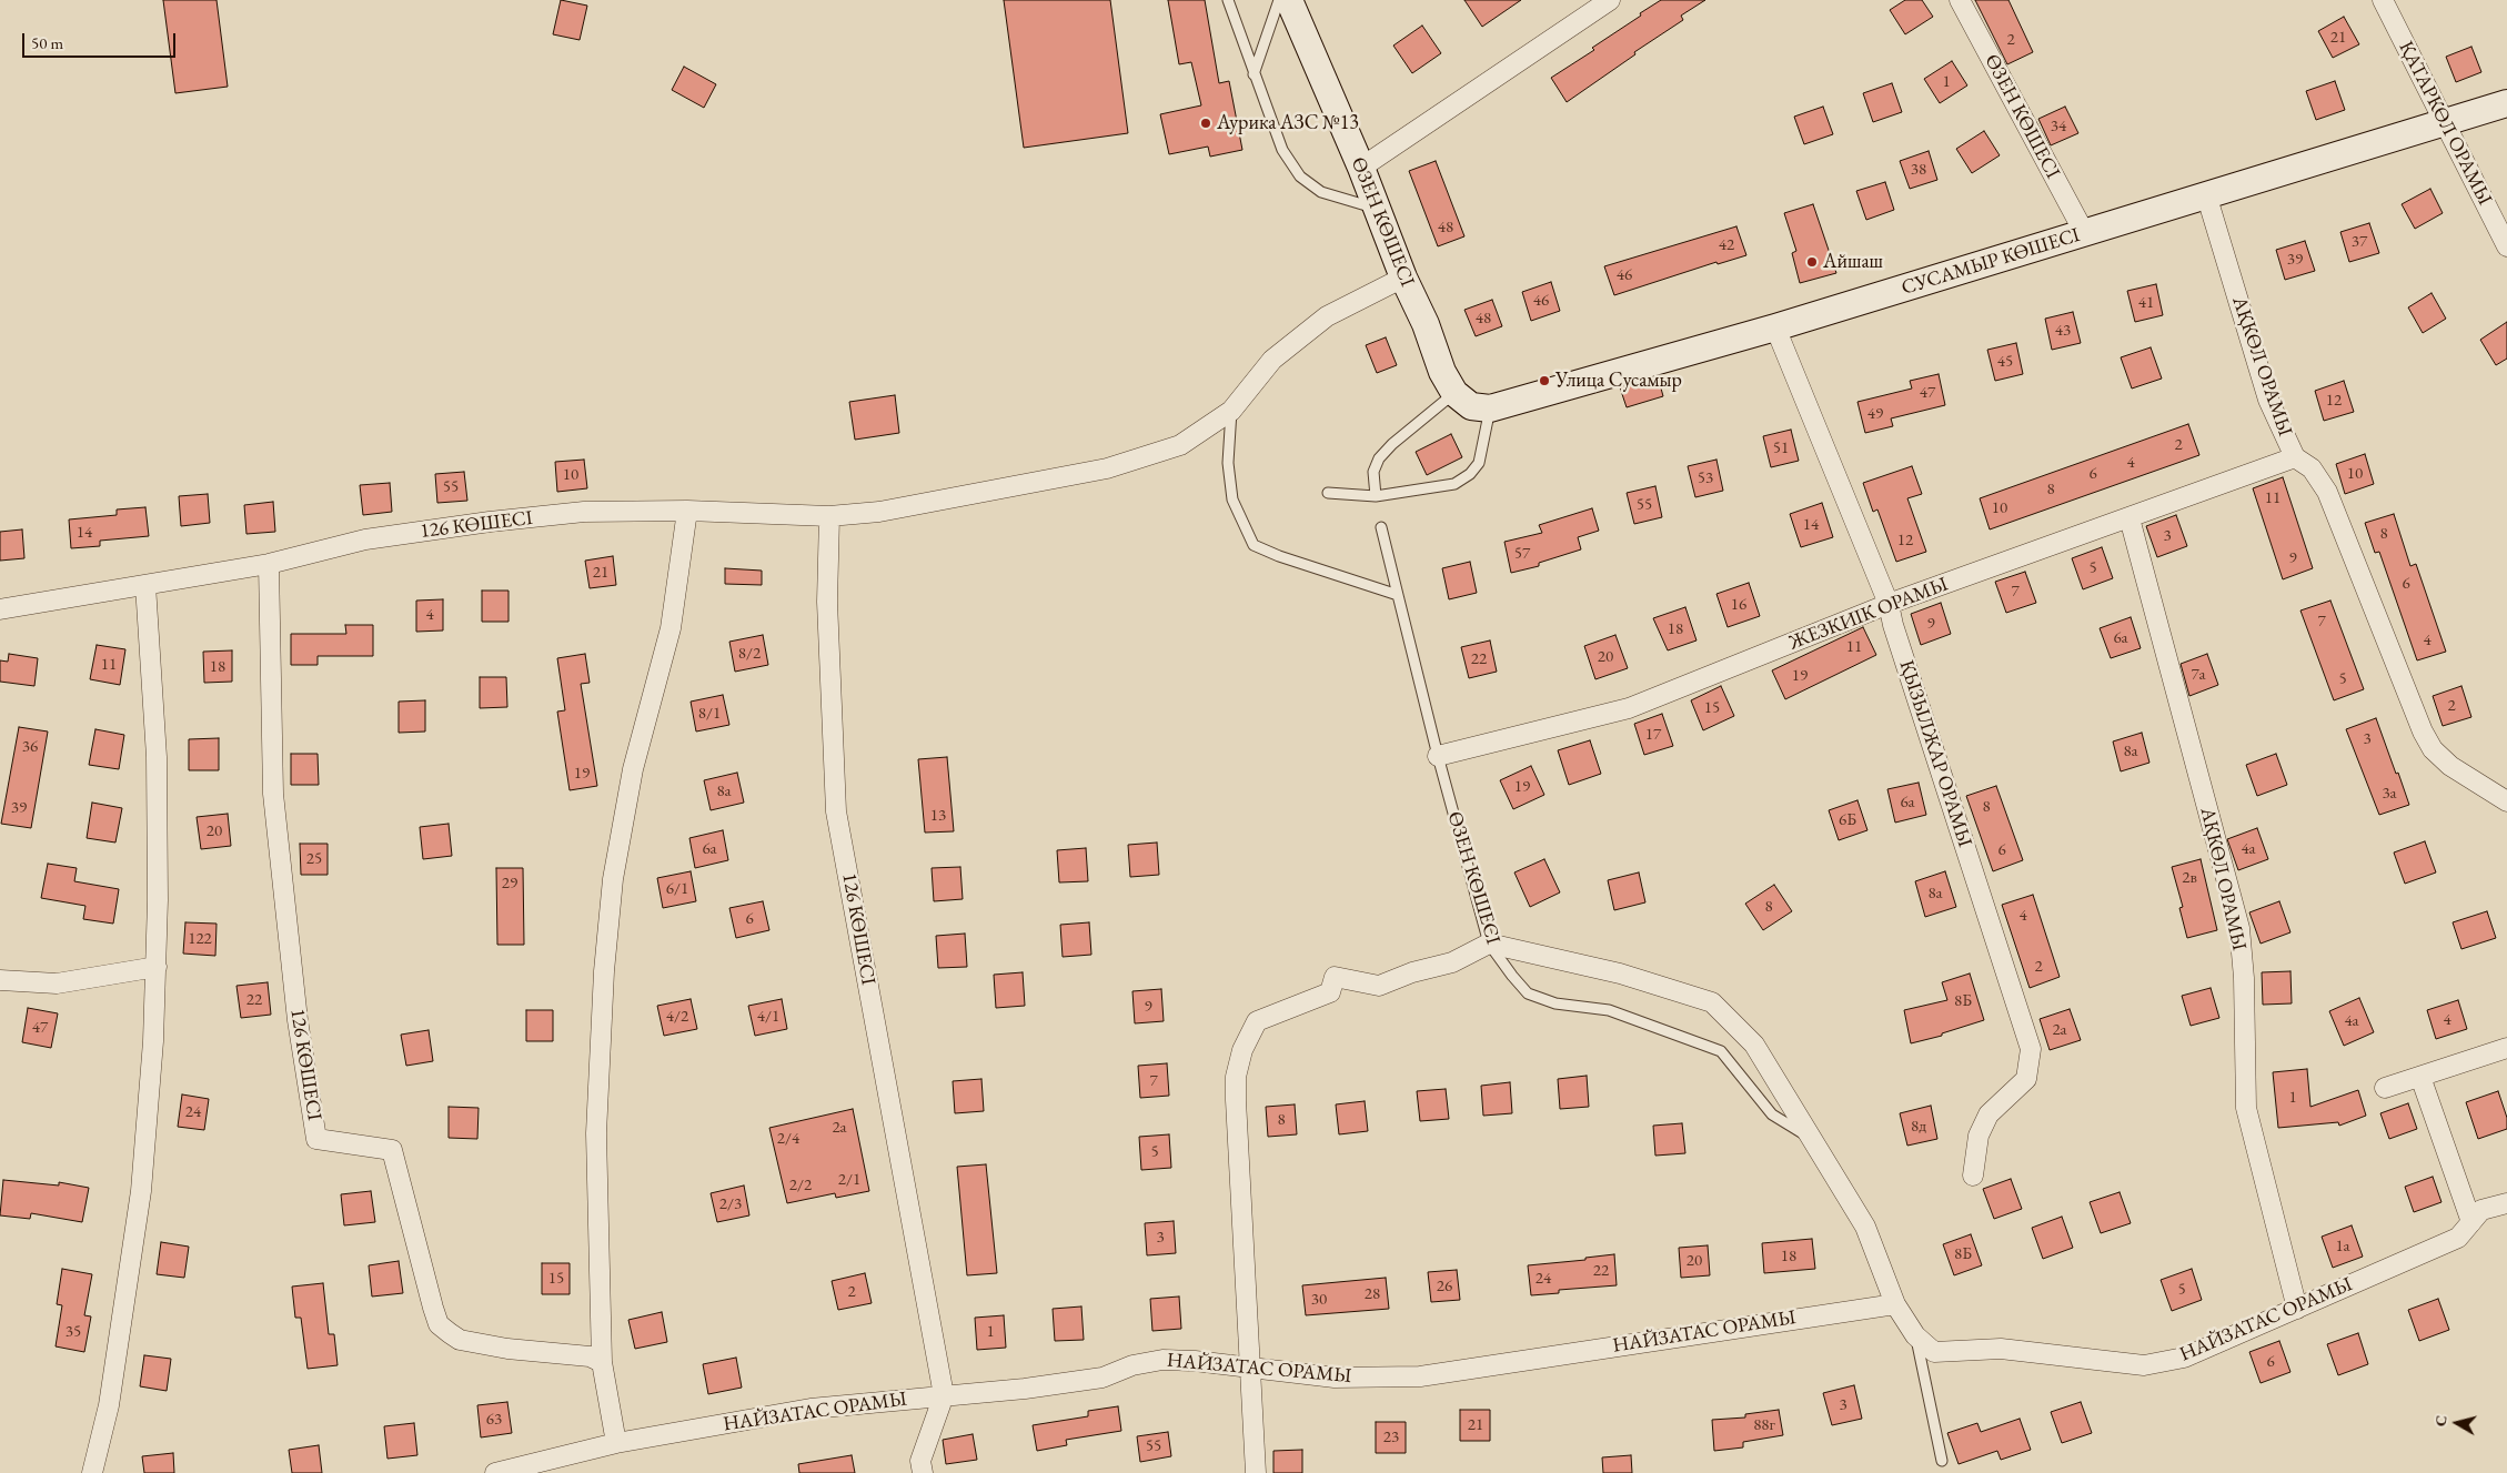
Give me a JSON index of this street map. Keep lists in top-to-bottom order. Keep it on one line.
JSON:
{"streets":{"main road":["ӨЗЕН КӨШЕСІ","СУСАМЫР КӨШЕСІ"],"street":["ҚАТАРКӨЛ ОРАМЫ","АҚКӨЛ ОРАМЫ","126 КӨШЕСІ","ЖЕЗКИІК ОРАМЫ","ҚЫЗЫЛЖАР ОРАМЫ","НАЙЗАТАС ОРАМЫ"]},"crossings":[["ӨЗЕН КӨШЕСІ","СУСАМЫР КӨШЕСІ"],["ӨЗЕН КӨШЕСІ","ЖЕЗКИІК ОРАМЫ"],["ӨЗЕН КӨШЕСІ","НАЙЗАТАС ОРАМЫ"],["ҚАТАРКӨЛ ОРАМЫ","СУСАМЫР КӨШЕСІ"],["СУСАМЫР КӨШЕСІ","АҚКӨЛ ОРАМЫ"],["СУСАМЫР КӨШЕСІ","ҚЫЗЫЛЖАР ОРАМЫ"],["АҚКӨЛ ОРАМЫ","ЖЕЗКИІК ОРАМЫ"],["АҚКӨЛ ОРАМЫ","НАЙЗАТАС ОРАМЫ"],["126 КӨШЕСІ","НАЙЗАТАС ОРАМЫ"],["ЖЕЗКИІК ОРАМЫ","ҚЫЗЫЛЖАР ОРАМЫ"]],"places":["Аурика АЗС №13","Айшаш","Улица Сусамыр"],"house_numbers":["21","2","1","34","38","48","37","42","39","46","46","41","48","43","45","47","12","49","2","51","4","6","10","10","53","55","8","11","55","10","14","14","8","3","12","57","9","5","21","6","7","16","4","7","9","18","6а","4","11","8/2","20","22","11","18","7а","19","5","2","15","8/1","17","3","36","8а","19","19","8а","3а","6а","8","39","13","6Б","20","6а","4а","6","25","2в","29","6/1","8а","8","4","6","122","2","22","8Б","9","4/2","4/1","4","4а","47","2а","7","1","24","8","8д","2а","2/4","5","2/1","2/2","2/3","3","1а","8Б","18","20","22","15","24","26","5","2","28","30","35","1","6","3","63","21","88г","23","55"],"scale_bar":"50 m","north":"left"}
